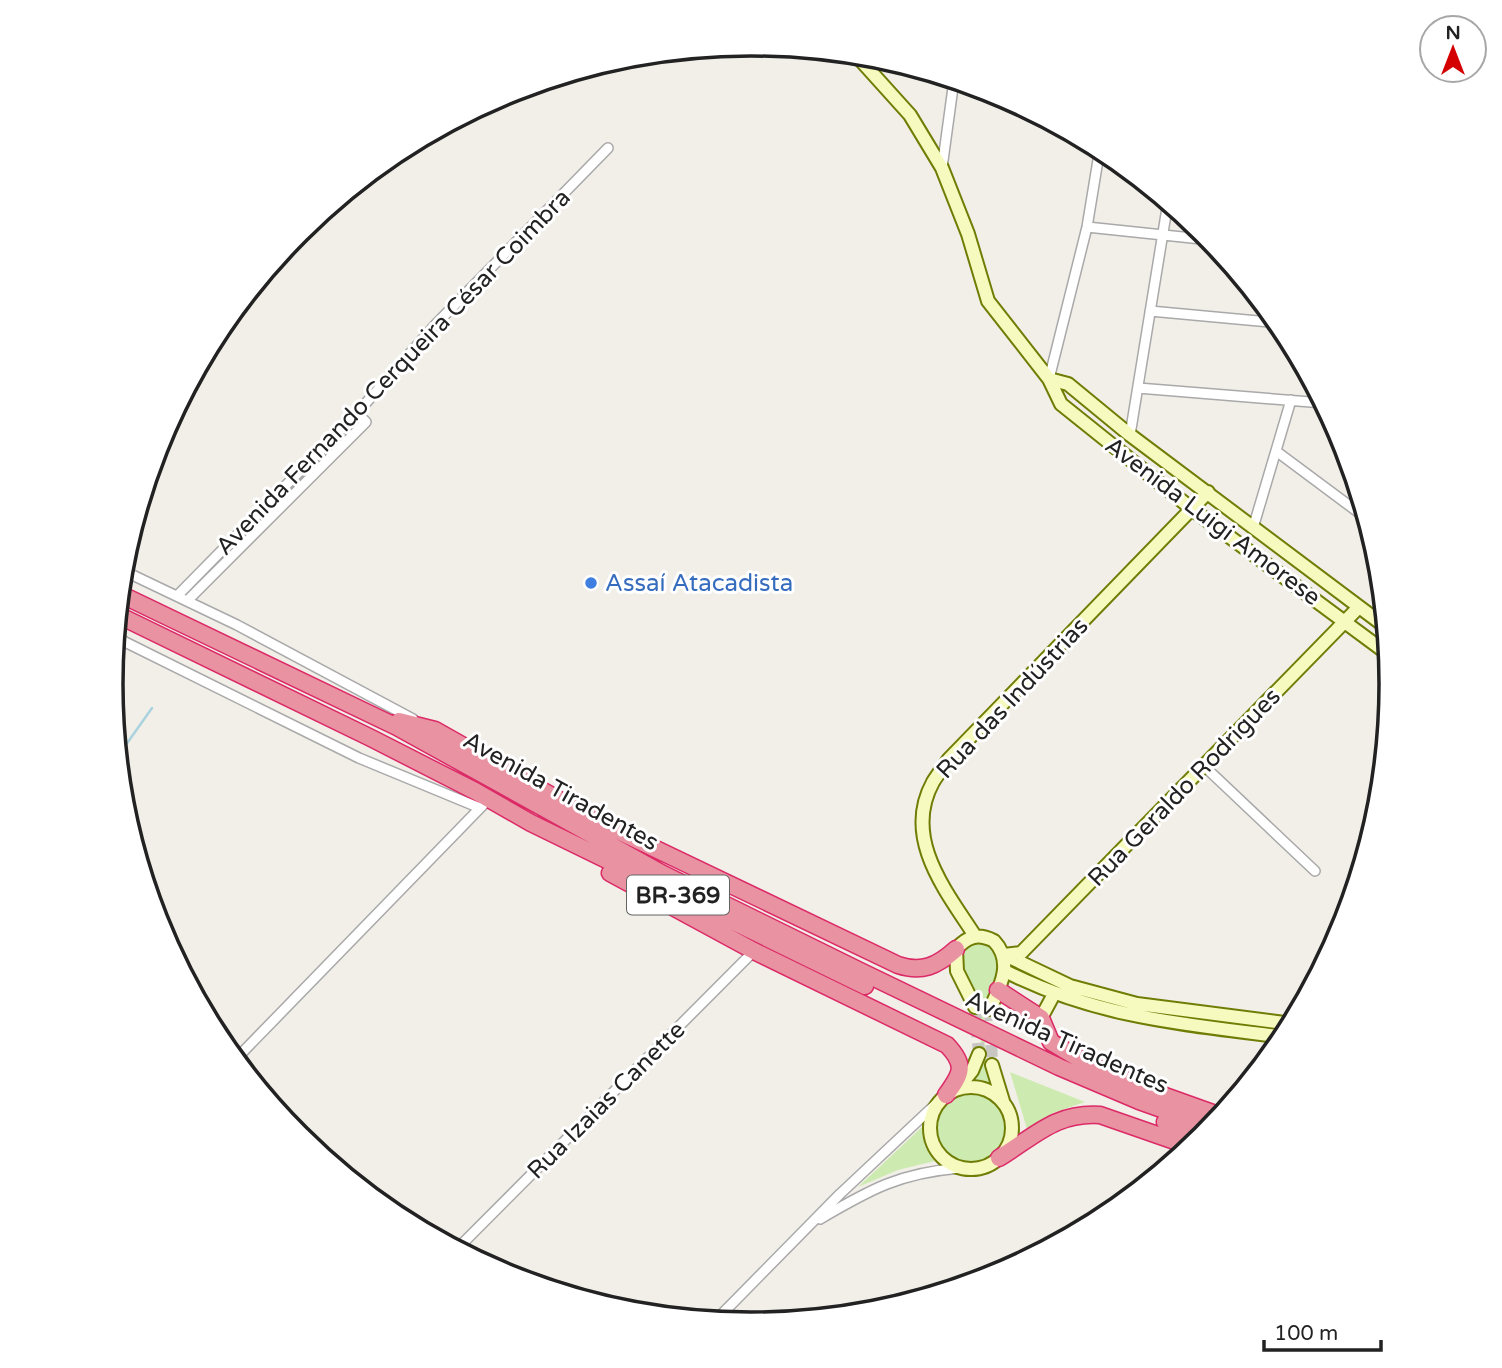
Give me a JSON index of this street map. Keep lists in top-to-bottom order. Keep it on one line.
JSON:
{"streets":{"highway":["Avenida Tiradentes","BR-369"],"street":["Avenida Fernando Cerqueira César Coimbra","Avenida Luigi Amorese","Rua das Indústrias","Rua Geraldo Rodrigues","Rua Izaias Canette"]},"crossings":[["Avenida Luigi Amorese","Rua das Indústrias"],["Avenida Luigi Amorese","Rua Geraldo Rodrigues"]],"places":["Assaí Atacadista"],"scale_bar":"100 m","north":"top"}
